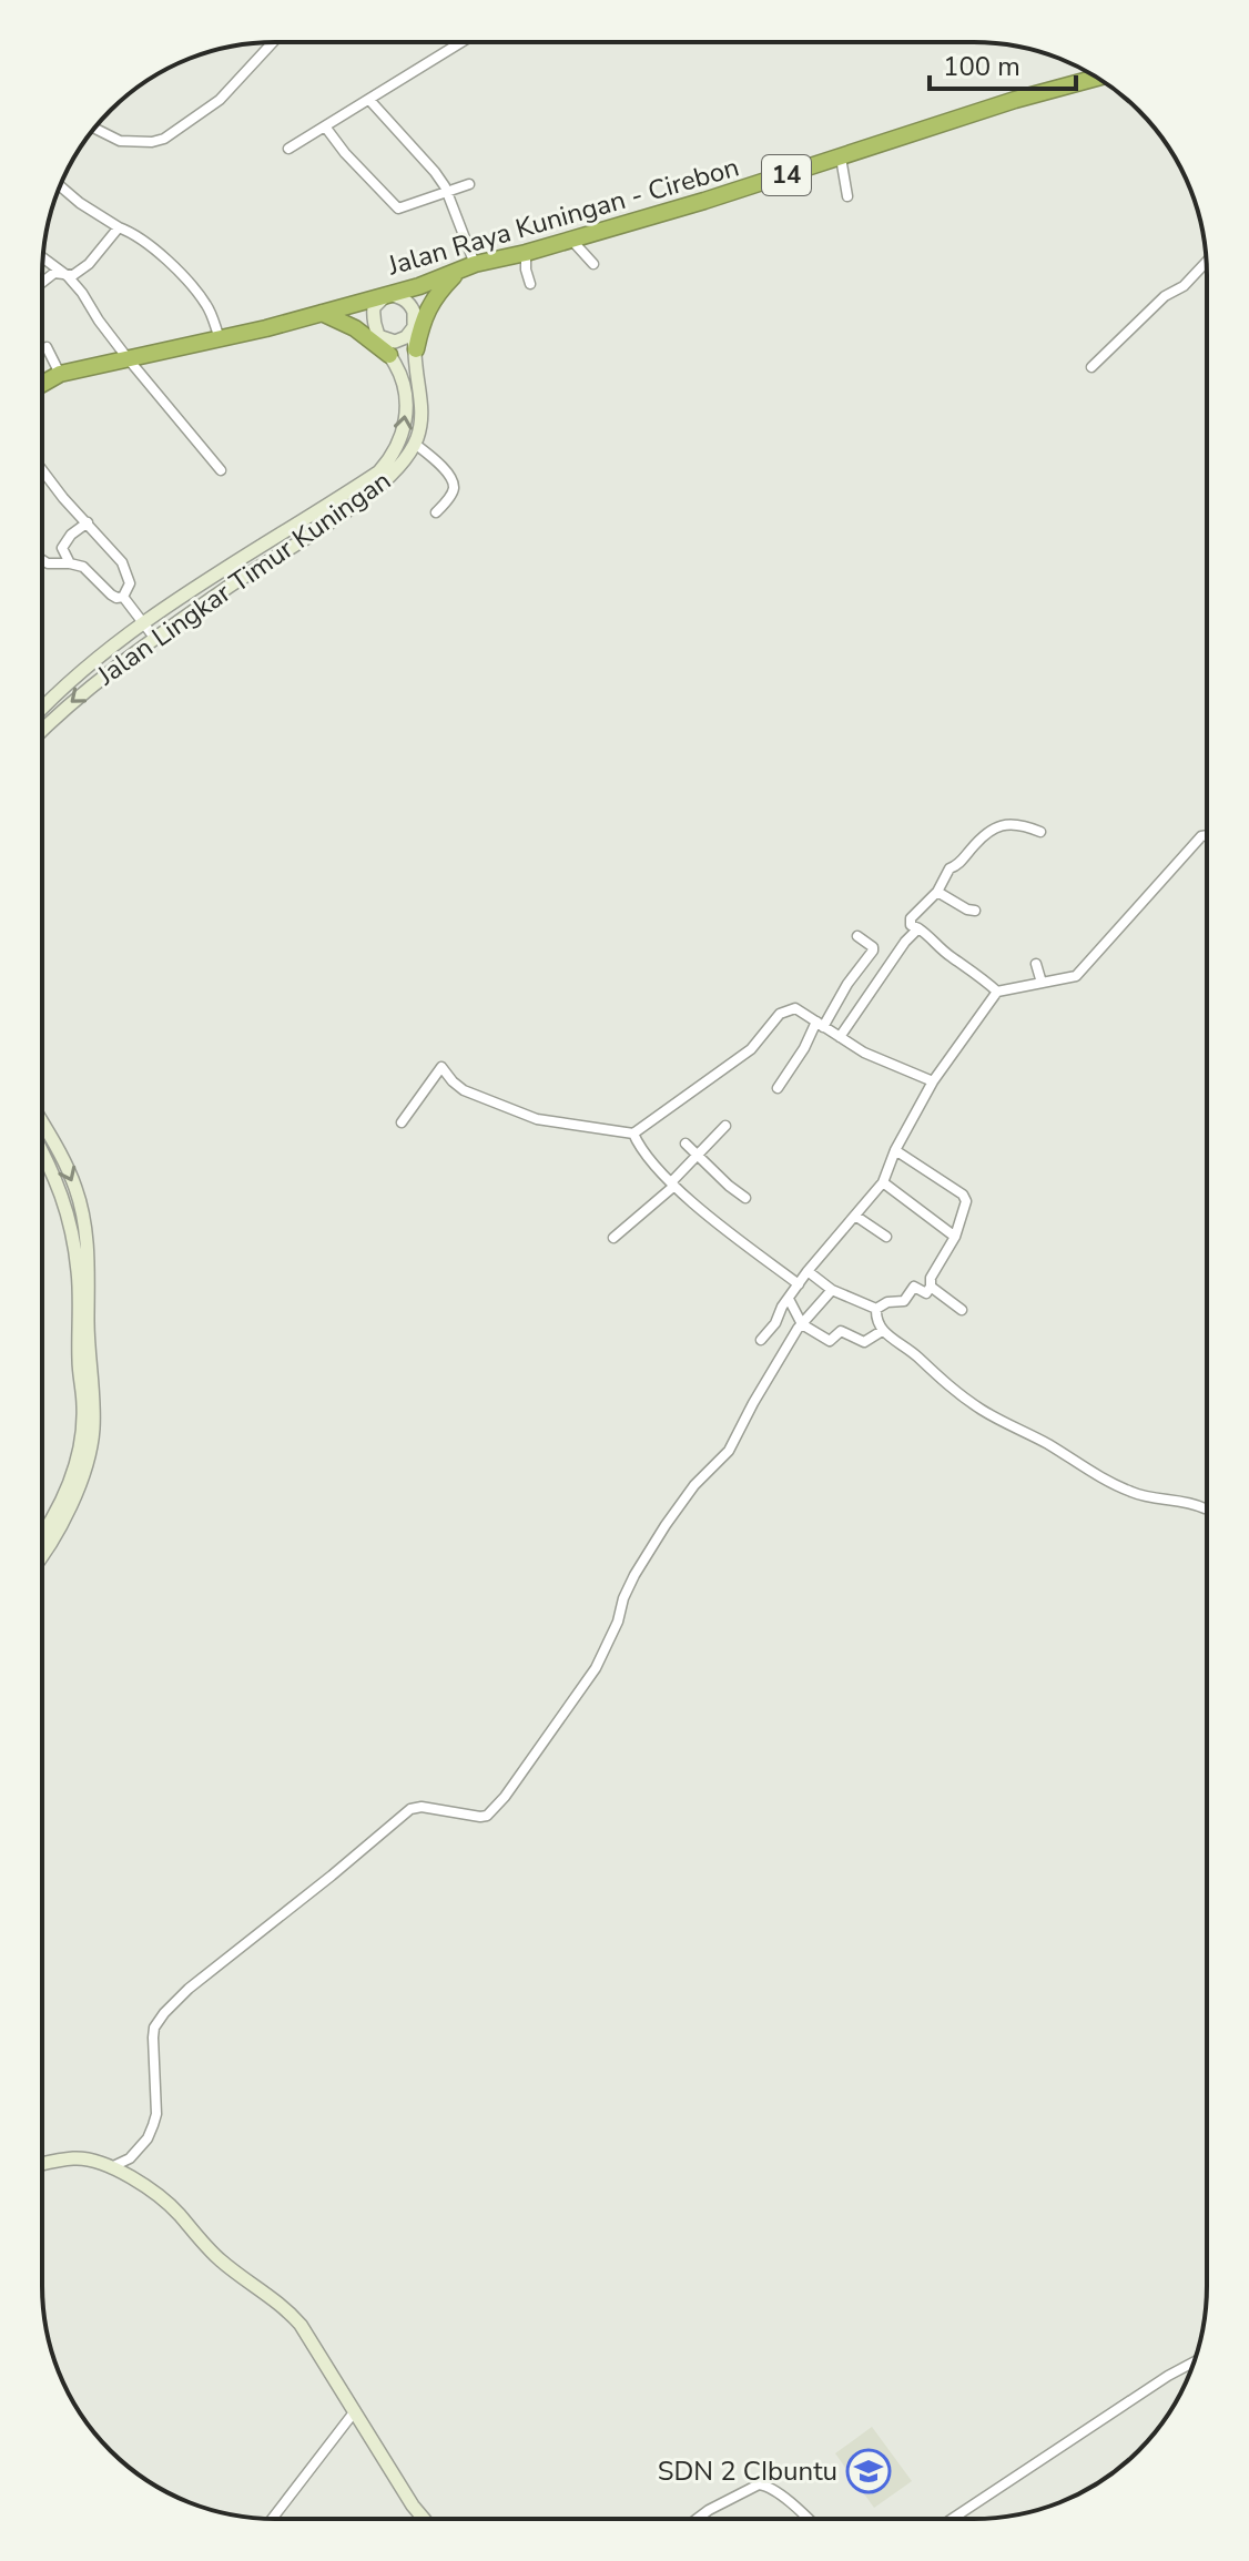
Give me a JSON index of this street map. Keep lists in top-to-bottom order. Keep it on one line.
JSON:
{"streets":{"highway":["14","Jalan Raya Kuningan - Cirebon"],"main road":["Jalan Lingkar Timur Kuningan"]},"crossings":[["Jalan Raya Kuningan - Cirebon","Jalan Lingkar Timur Kuningan"]],"places":{"school or university":["SDN 2 CIbuntu"]},"scale_bar":"100 m"}
